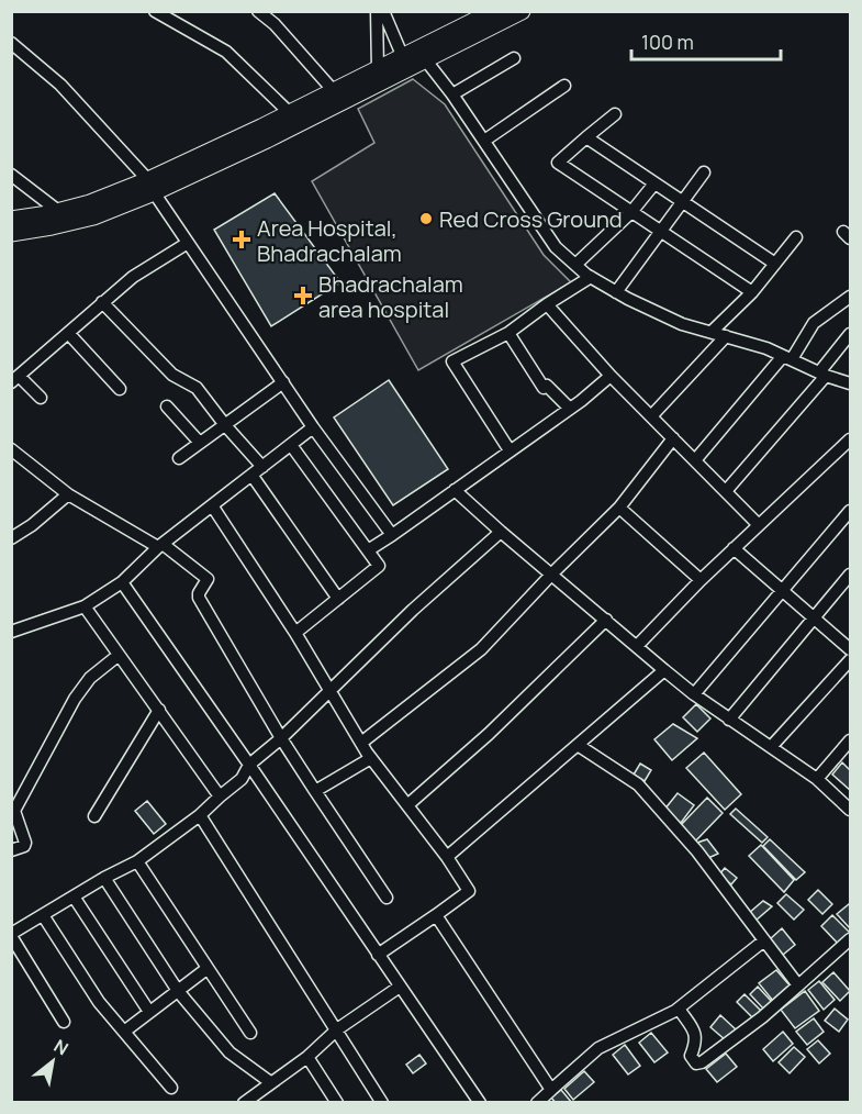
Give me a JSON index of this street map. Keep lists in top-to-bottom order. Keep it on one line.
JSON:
{"places":{"other":["Red Cross Ground"],"health":["Area Hospital, Bhadrachalam","Bhadrachalam area hospital"]},"scale_bar":"100 m","north":"top right"}
